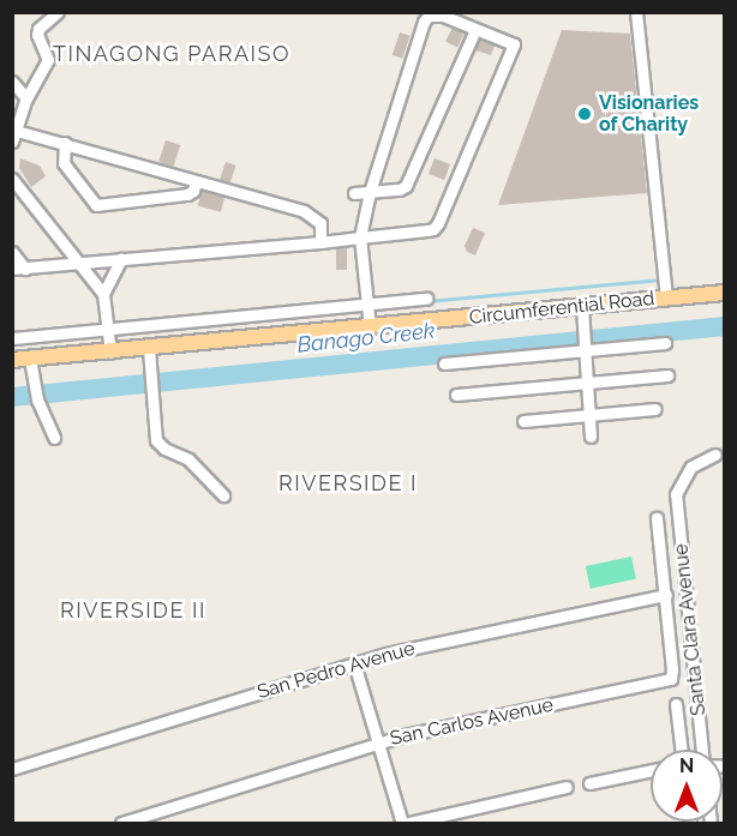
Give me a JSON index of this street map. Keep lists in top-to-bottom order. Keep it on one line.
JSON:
{"streets":{"main road":["Circumferential Road"],"street":["Santa Clara Avenue","San Pedro Avenue","San Carlos Avenue"]},"crossings":[["San Pedro Avenue","San Carlos Avenue"]],"districts":["TINAGONG PARAISO","RIVERSIDE I","RIVERSIDE II"],"water":["Banago Creek"],"places":["Visionaries of Charity"],"north":"top"}
